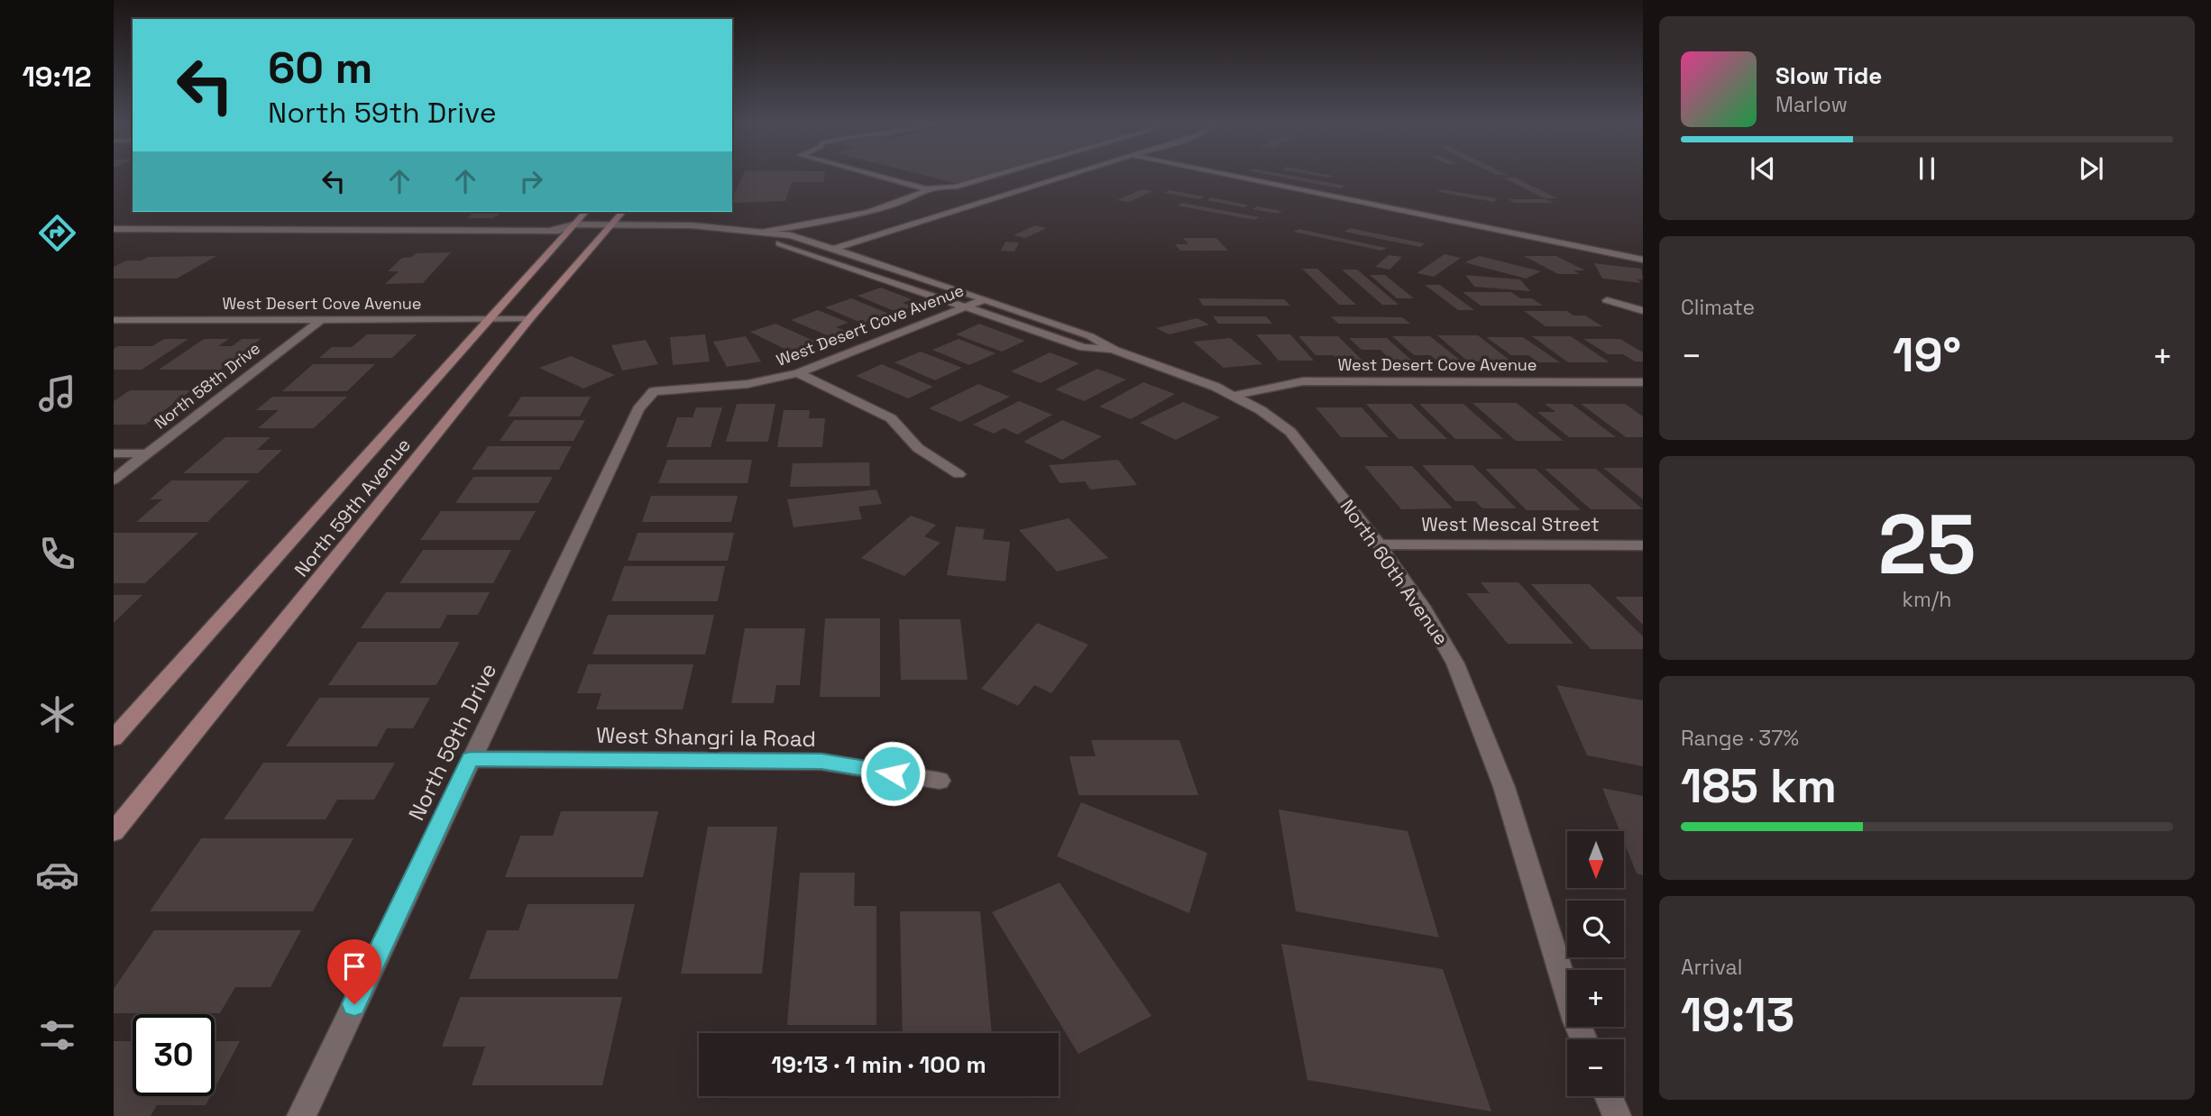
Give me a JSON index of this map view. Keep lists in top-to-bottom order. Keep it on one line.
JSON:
{"streets":{"main road":["North 59th Avenue"],"street":["West Desert Cove Avenue","North 58th Drive","West Mescal Street","North 60th Avenue","West Shangri la Road","North 59th Drive"]},"crossings":[["West Desert Cove Avenue","North 58th Drive"],["West Desert Cove Avenue","North 59th Avenue"],["West Desert Cove Avenue","North 60th Avenue"],["West Desert Cove Avenue","North 59th Drive"],["North 59th Avenue","North 60th Avenue"],["West Mescal Street","North 60th Avenue"],["West Shangri la Road","North 59th Drive"]],"north":"bottom","page":{"tabs":"19:12","turn":["60 m","North 59th Drive"],"song":["Slow Tide","Marlow"],"tile":["Climate",["25","km/h"],["Range · 37%","185 km"],["Arrival","19:13"]],"heat":["−","19°","+"],"map_buttons":["+","−"],"limit":"30","trip":"19:13 · 1 min · 100 m"}}
